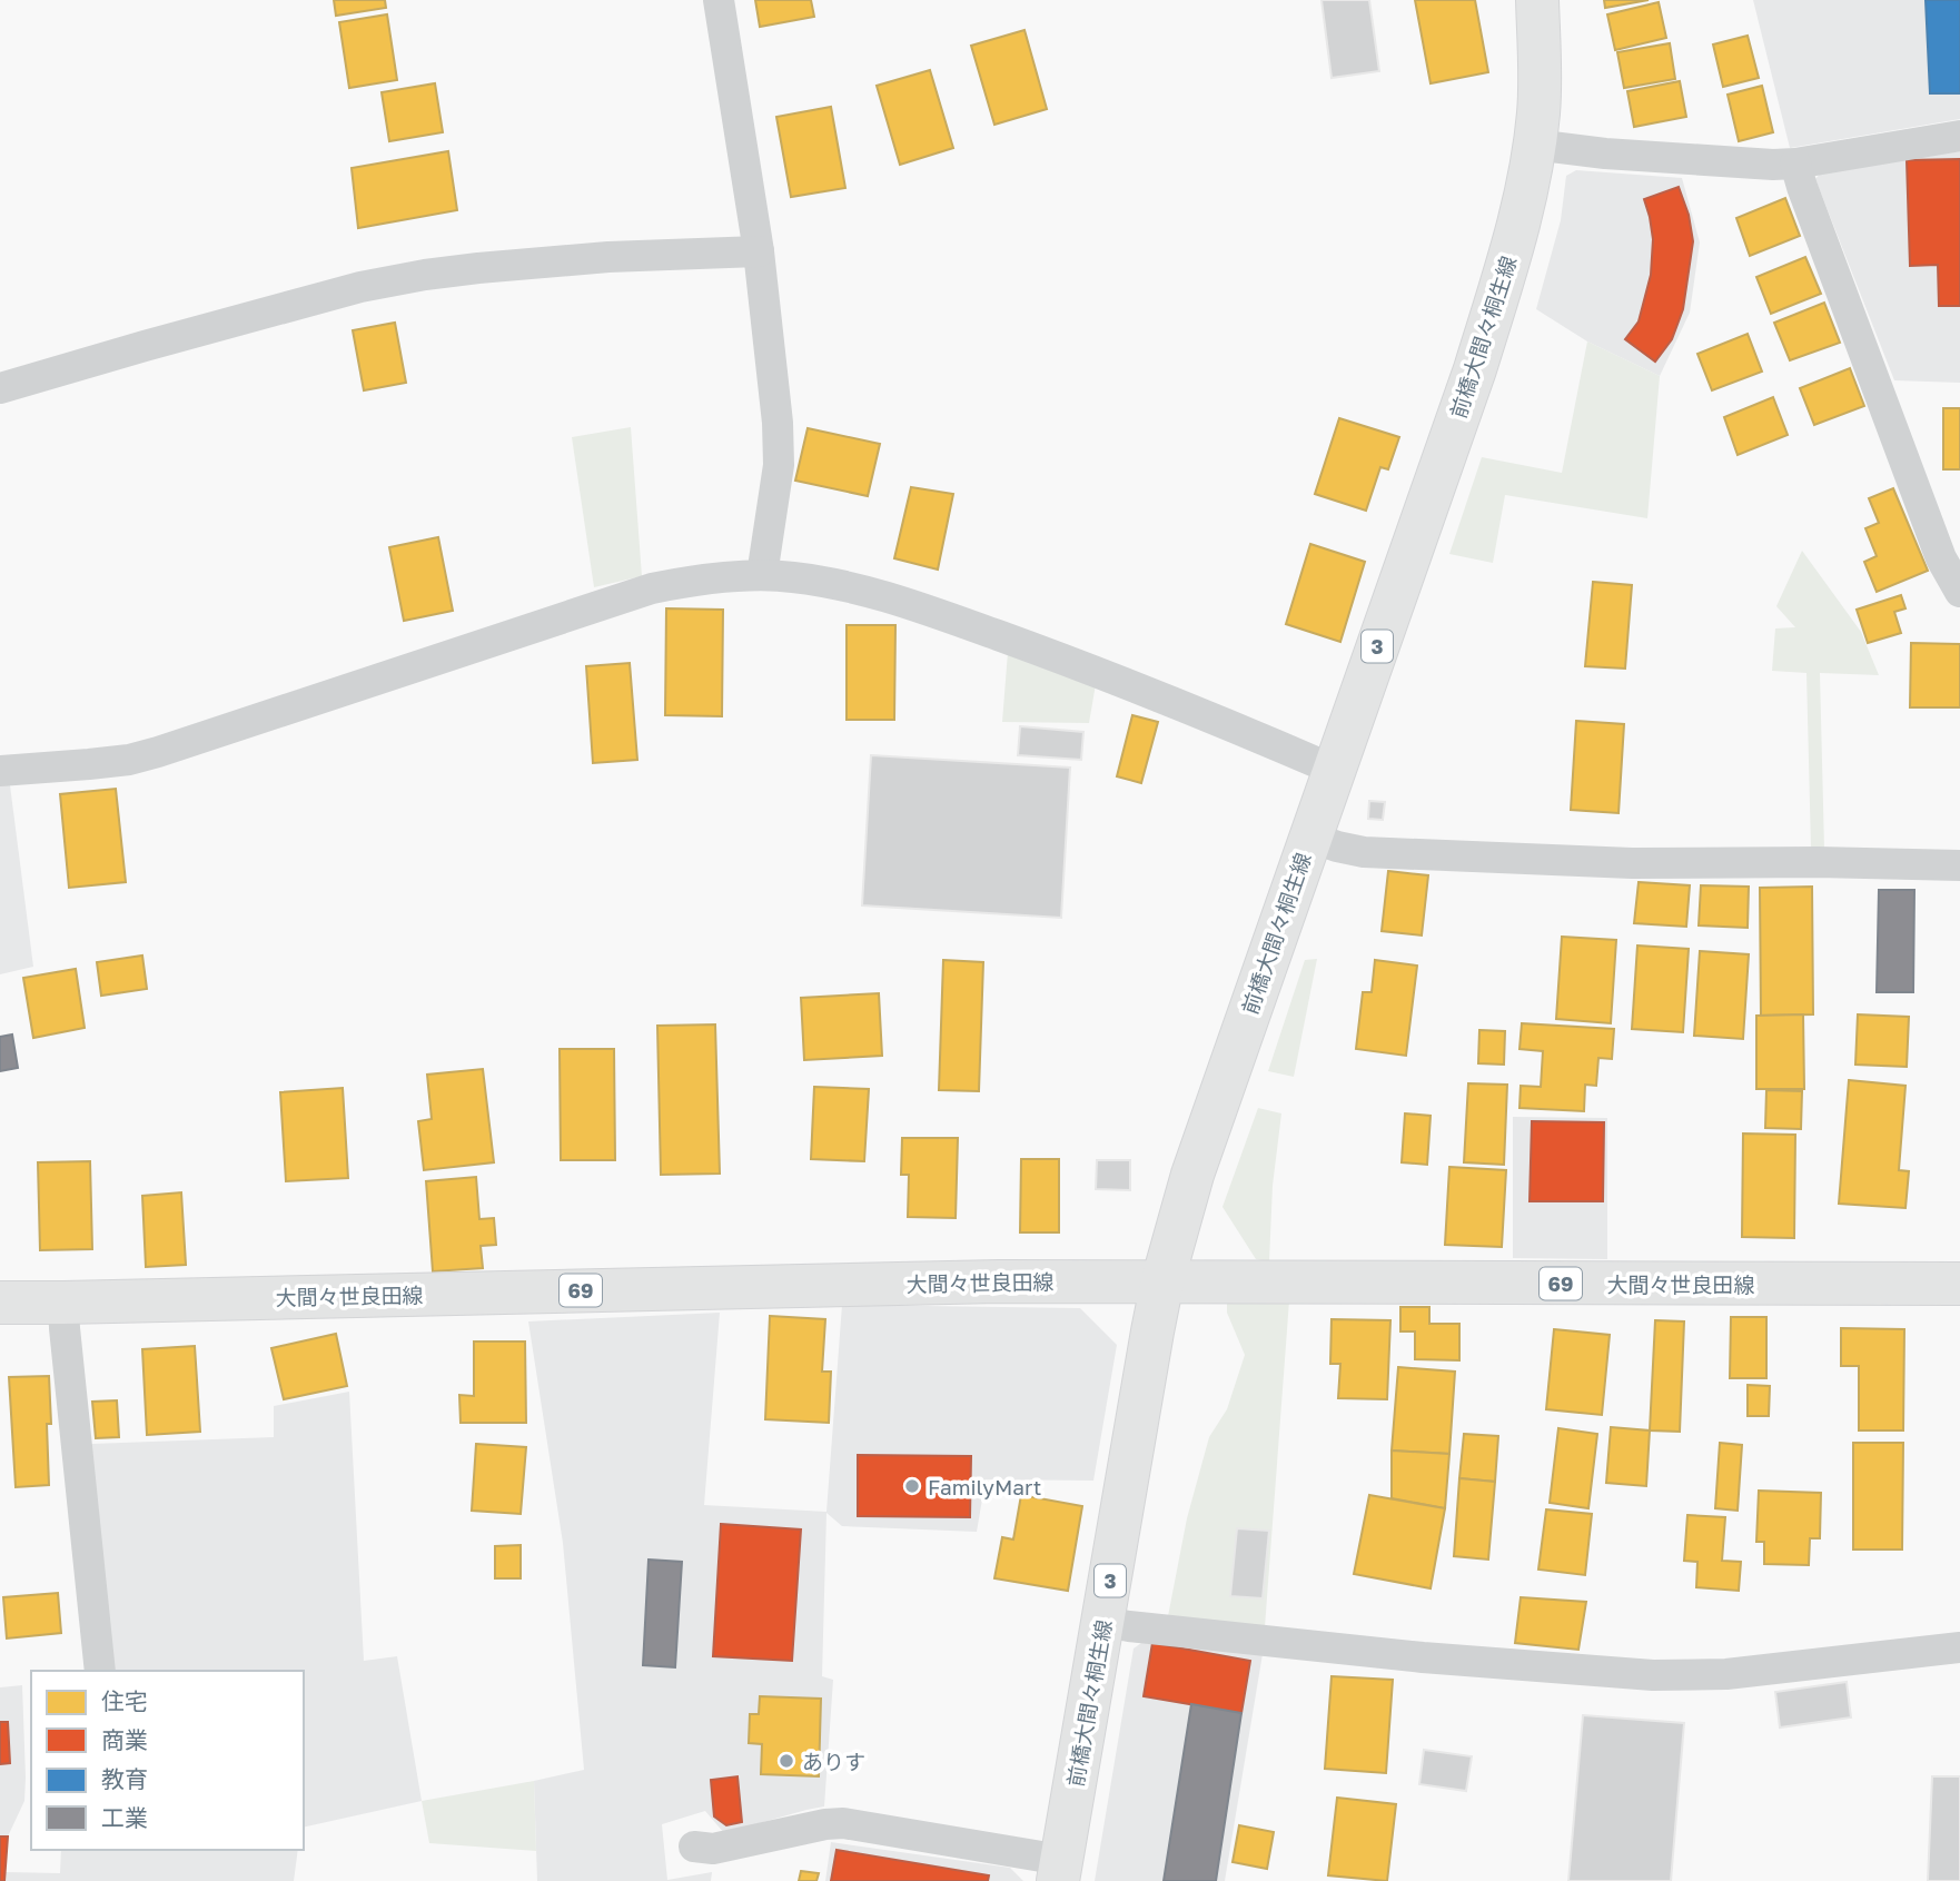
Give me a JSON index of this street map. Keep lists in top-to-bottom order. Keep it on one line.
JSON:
{"streets":{"main road":["前橋大間々桐生線","3","大間々世良田線","69"]},"crossings":[["前橋大間々桐生線","大間々世良田線"]],"places":["FamilyMart","ありす"],"legend":["住宅","商業","教育","工業"]}
